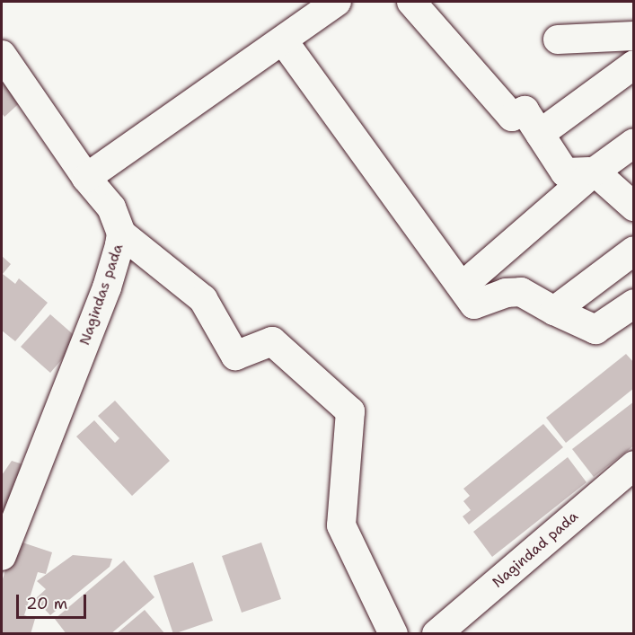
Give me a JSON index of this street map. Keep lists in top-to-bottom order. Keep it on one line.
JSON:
{"streets":{"street":["Nagindas pada","Nagindad pada"]},"scale_bar":"20 m"}
